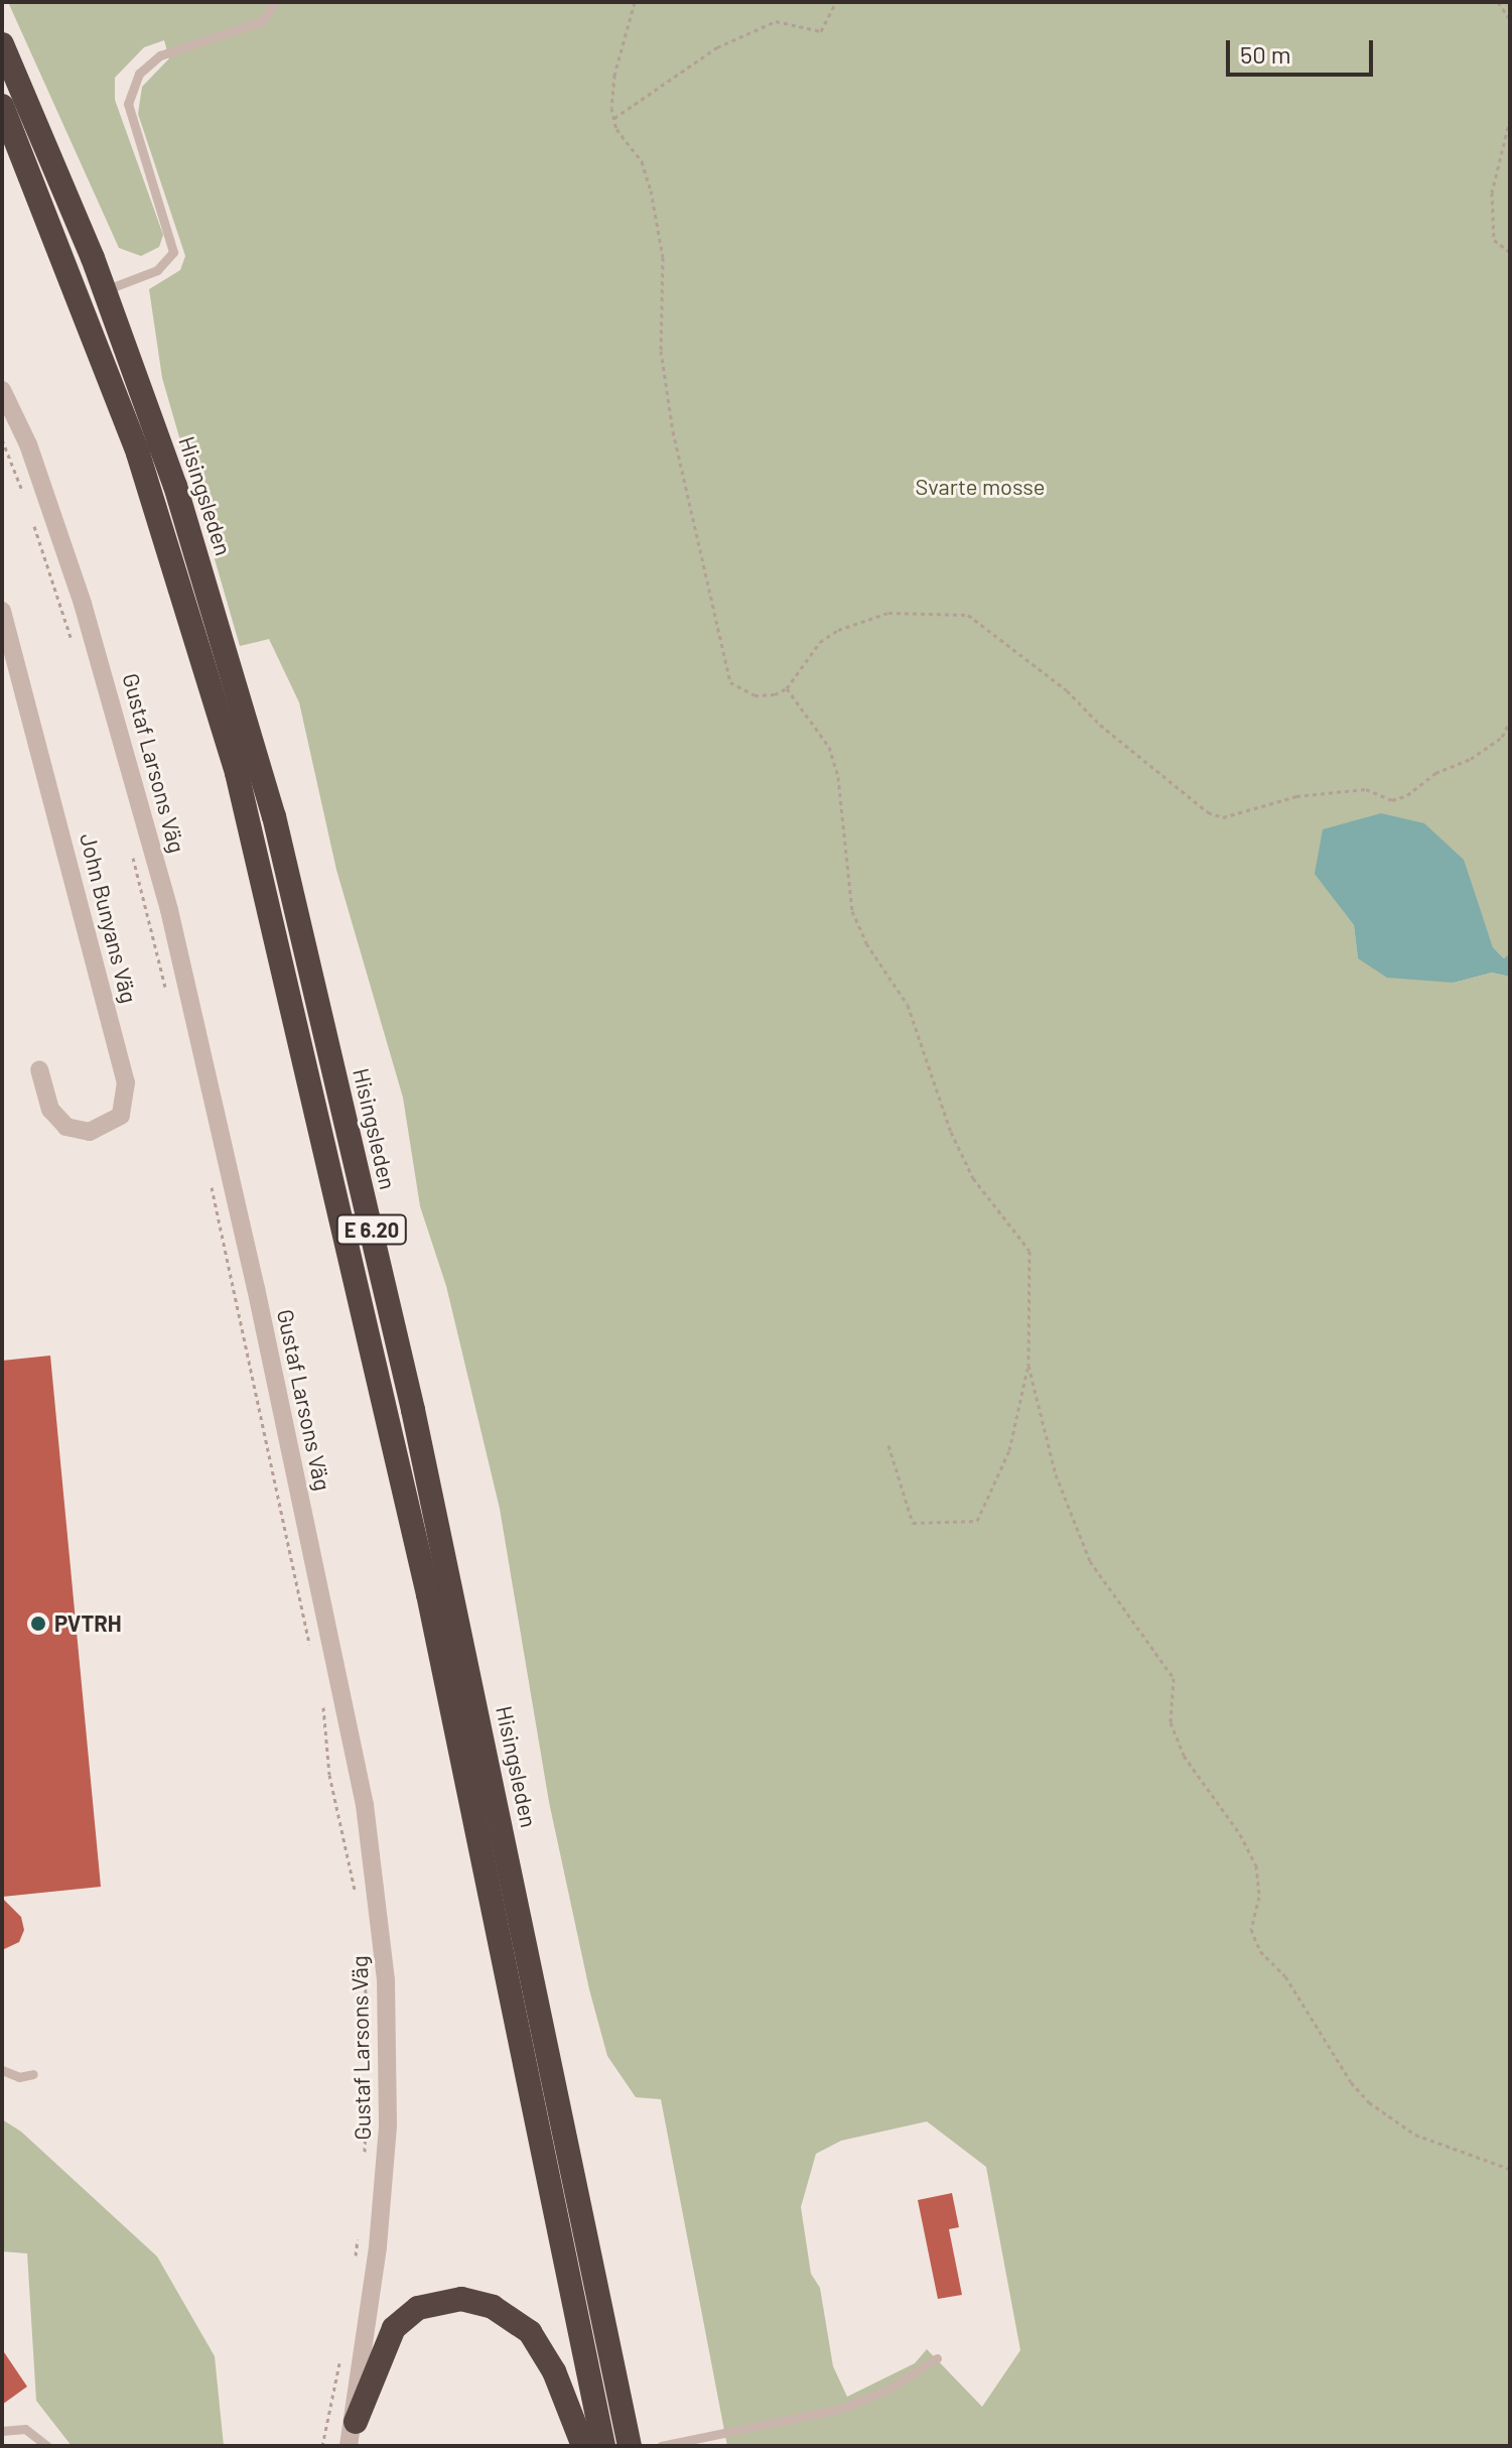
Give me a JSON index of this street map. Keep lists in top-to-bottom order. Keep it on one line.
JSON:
{"streets":{"highway":["Hisingsleden","E 6.20"],"street":["Gustaf Larsons Väg","John Bunyans Väg"]},"parks":["Svarte mosse"],"places":["PVTRH"],"scale_bar":"50 m"}
